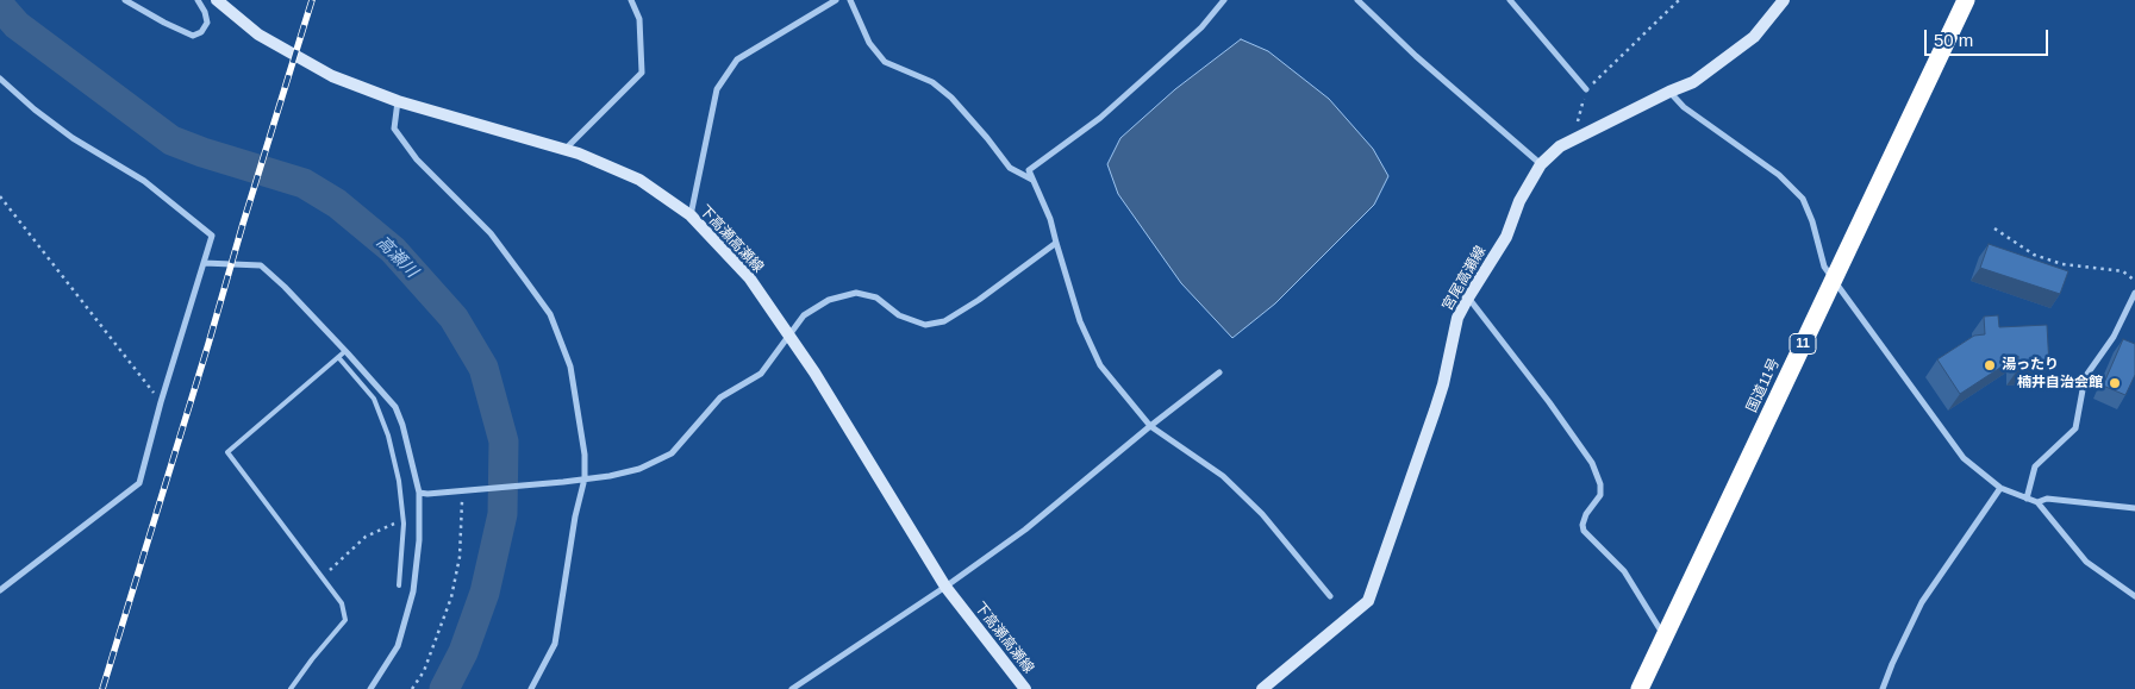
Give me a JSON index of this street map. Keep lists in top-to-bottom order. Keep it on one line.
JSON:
{"streets":{"highway":["11","国道11号"],"main road":["下高瀬高瀬線","宮尾高瀬線"]},"water":["高瀬川"],"places":["湯ったり","楠井自治会館"],"scale_bar":"50 m"}
